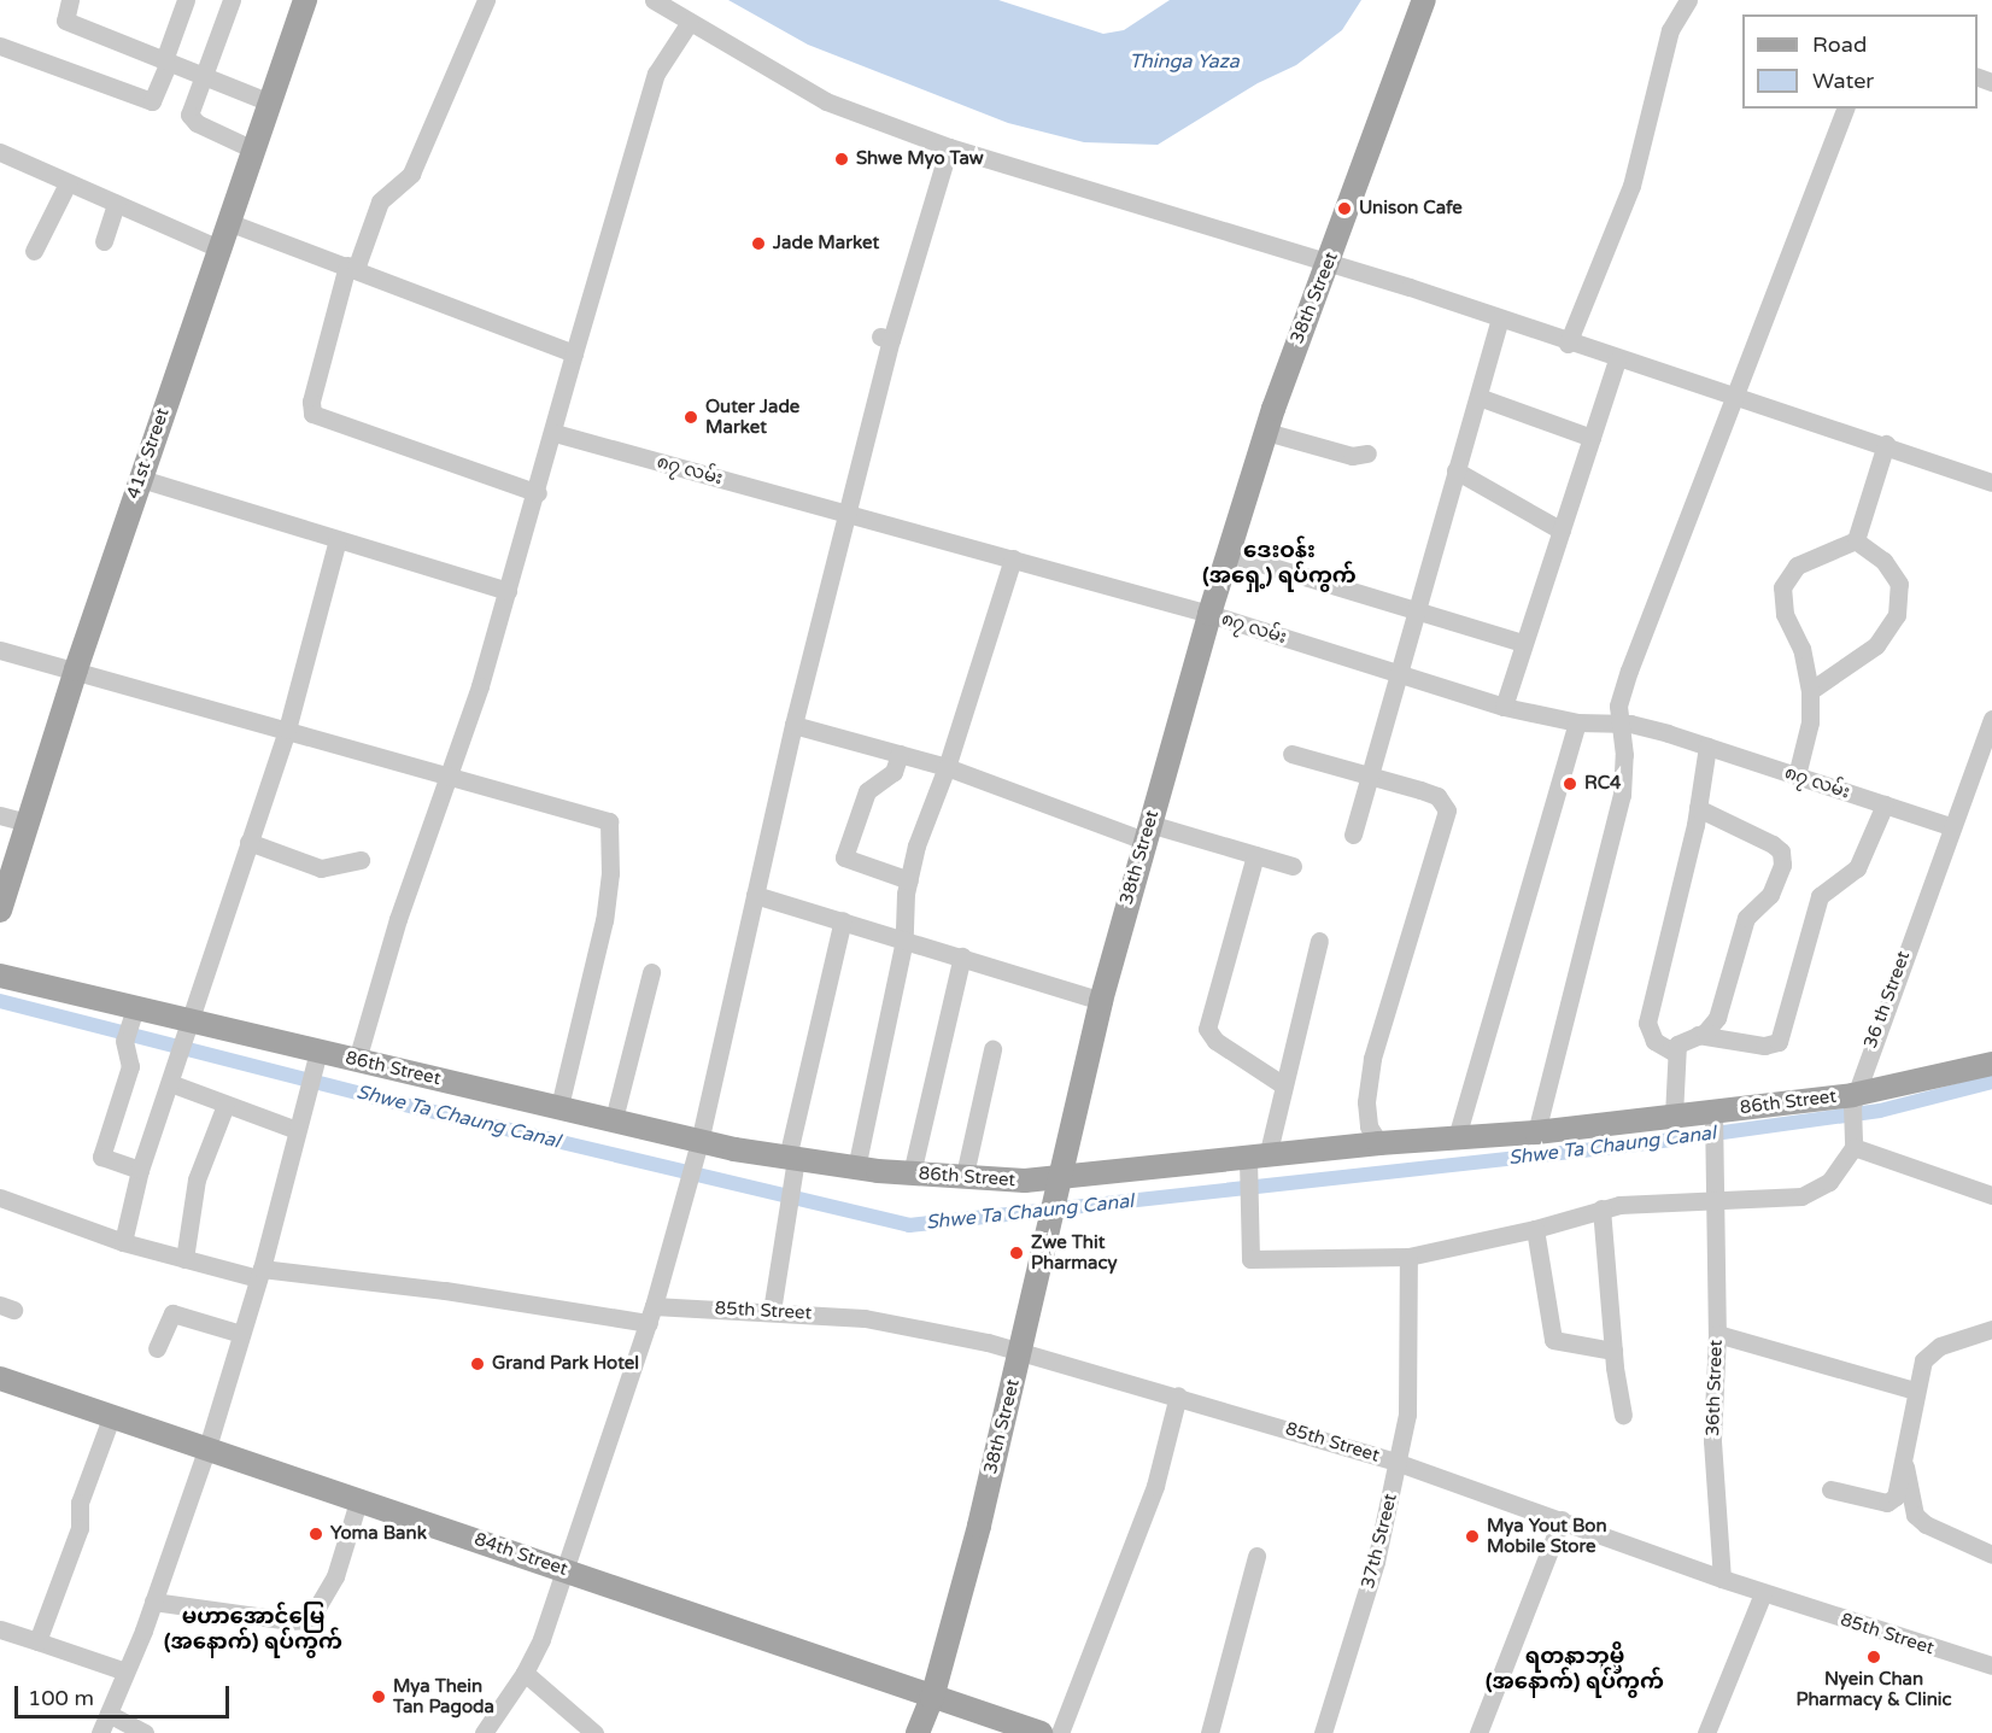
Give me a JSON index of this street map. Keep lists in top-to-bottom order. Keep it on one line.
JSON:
{"streets":{"main road":["38th Street","41st Street","86th Street","84th Street"],"street":["၈၇ လမ်း","36 th Street","85th Street","36th Street","37th Street"]},"crossings":[["38th Street","၈၇ လမ်း"],["38th Street","86th Street"],["38th Street","85th Street"],["38th Street","84th Street"],["၈၇ လမ်း","36 th Street"],["36 th Street","86th Street"],["86th Street","36th Street"],["85th Street","36th Street"],["85th Street","37th Street"]],"districts":["ဒေးဝန်း (အရှေ့) ရပ်ကွက်","မဟာအောင်မြေ (အနောက်) ရပ်ကွက်","ရတနာဘုမ္မိ (အနောက်) ရပ်ကွက်"],"water":["Thinga Yaza","Shwe Ta Chaung Canal"],"places":["Shwe Myo Taw","Unison Cafe","Jade Market","Outer Jade Market","RC4","Zwe Thit Pharmacy","Grand Park Hotel","Yoma Bank","Mya Yout Bon Mobile Store","Nyein Chan Pharmacy & Clinic","Mya Thein Tan Pagoda"],"legend":["Road","Water"],"scale_bar":"100 m"}
